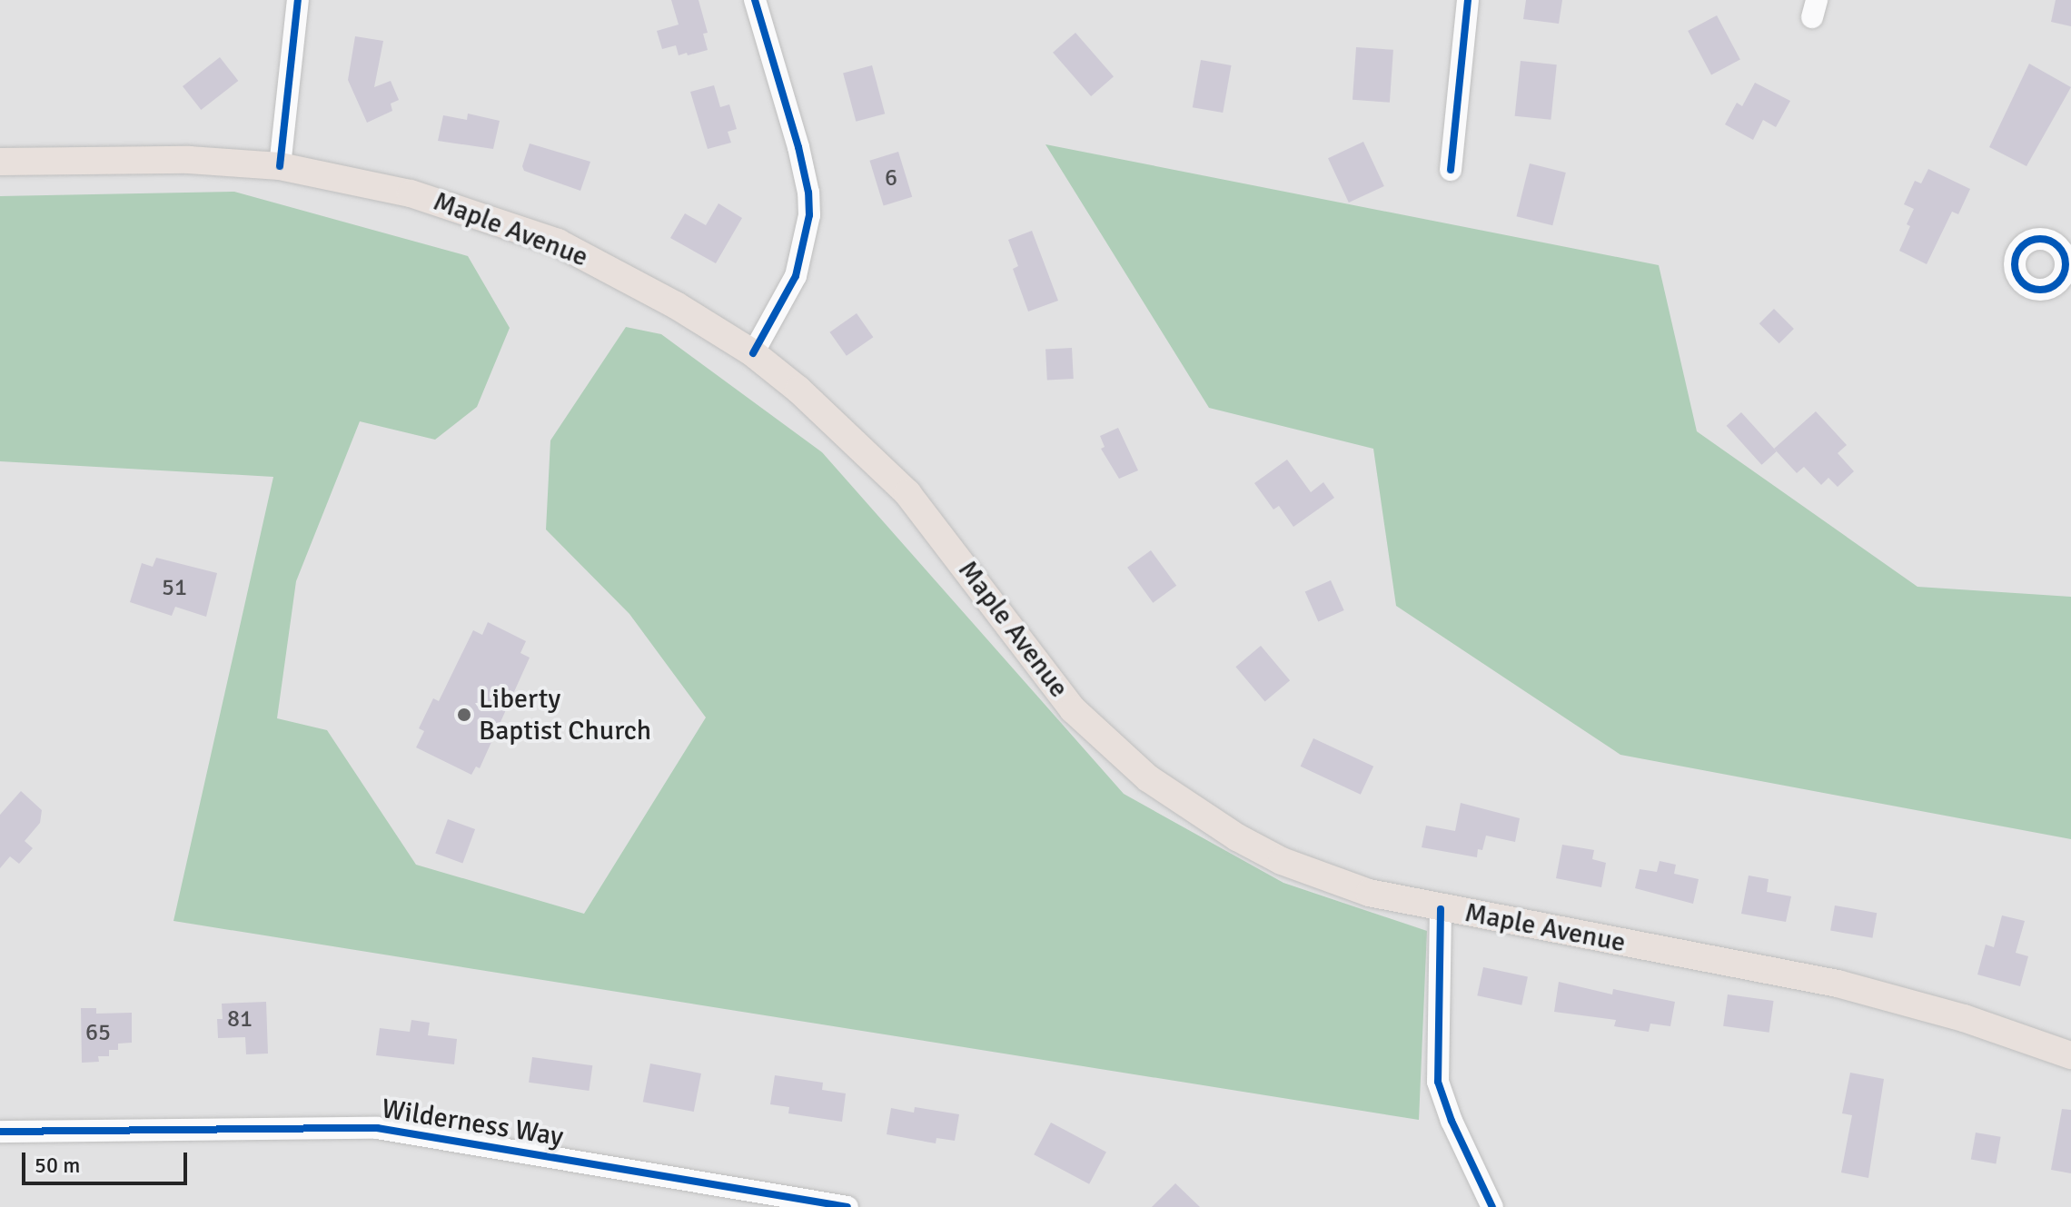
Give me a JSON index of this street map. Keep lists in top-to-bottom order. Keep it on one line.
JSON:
{"streets":{"main road":["Maple Avenue"],"street":["Wilderness Way"]},"places":["Liberty Baptist Church"],"house_numbers":["6","51","81","65"],"scale_bar":"50 m"}
